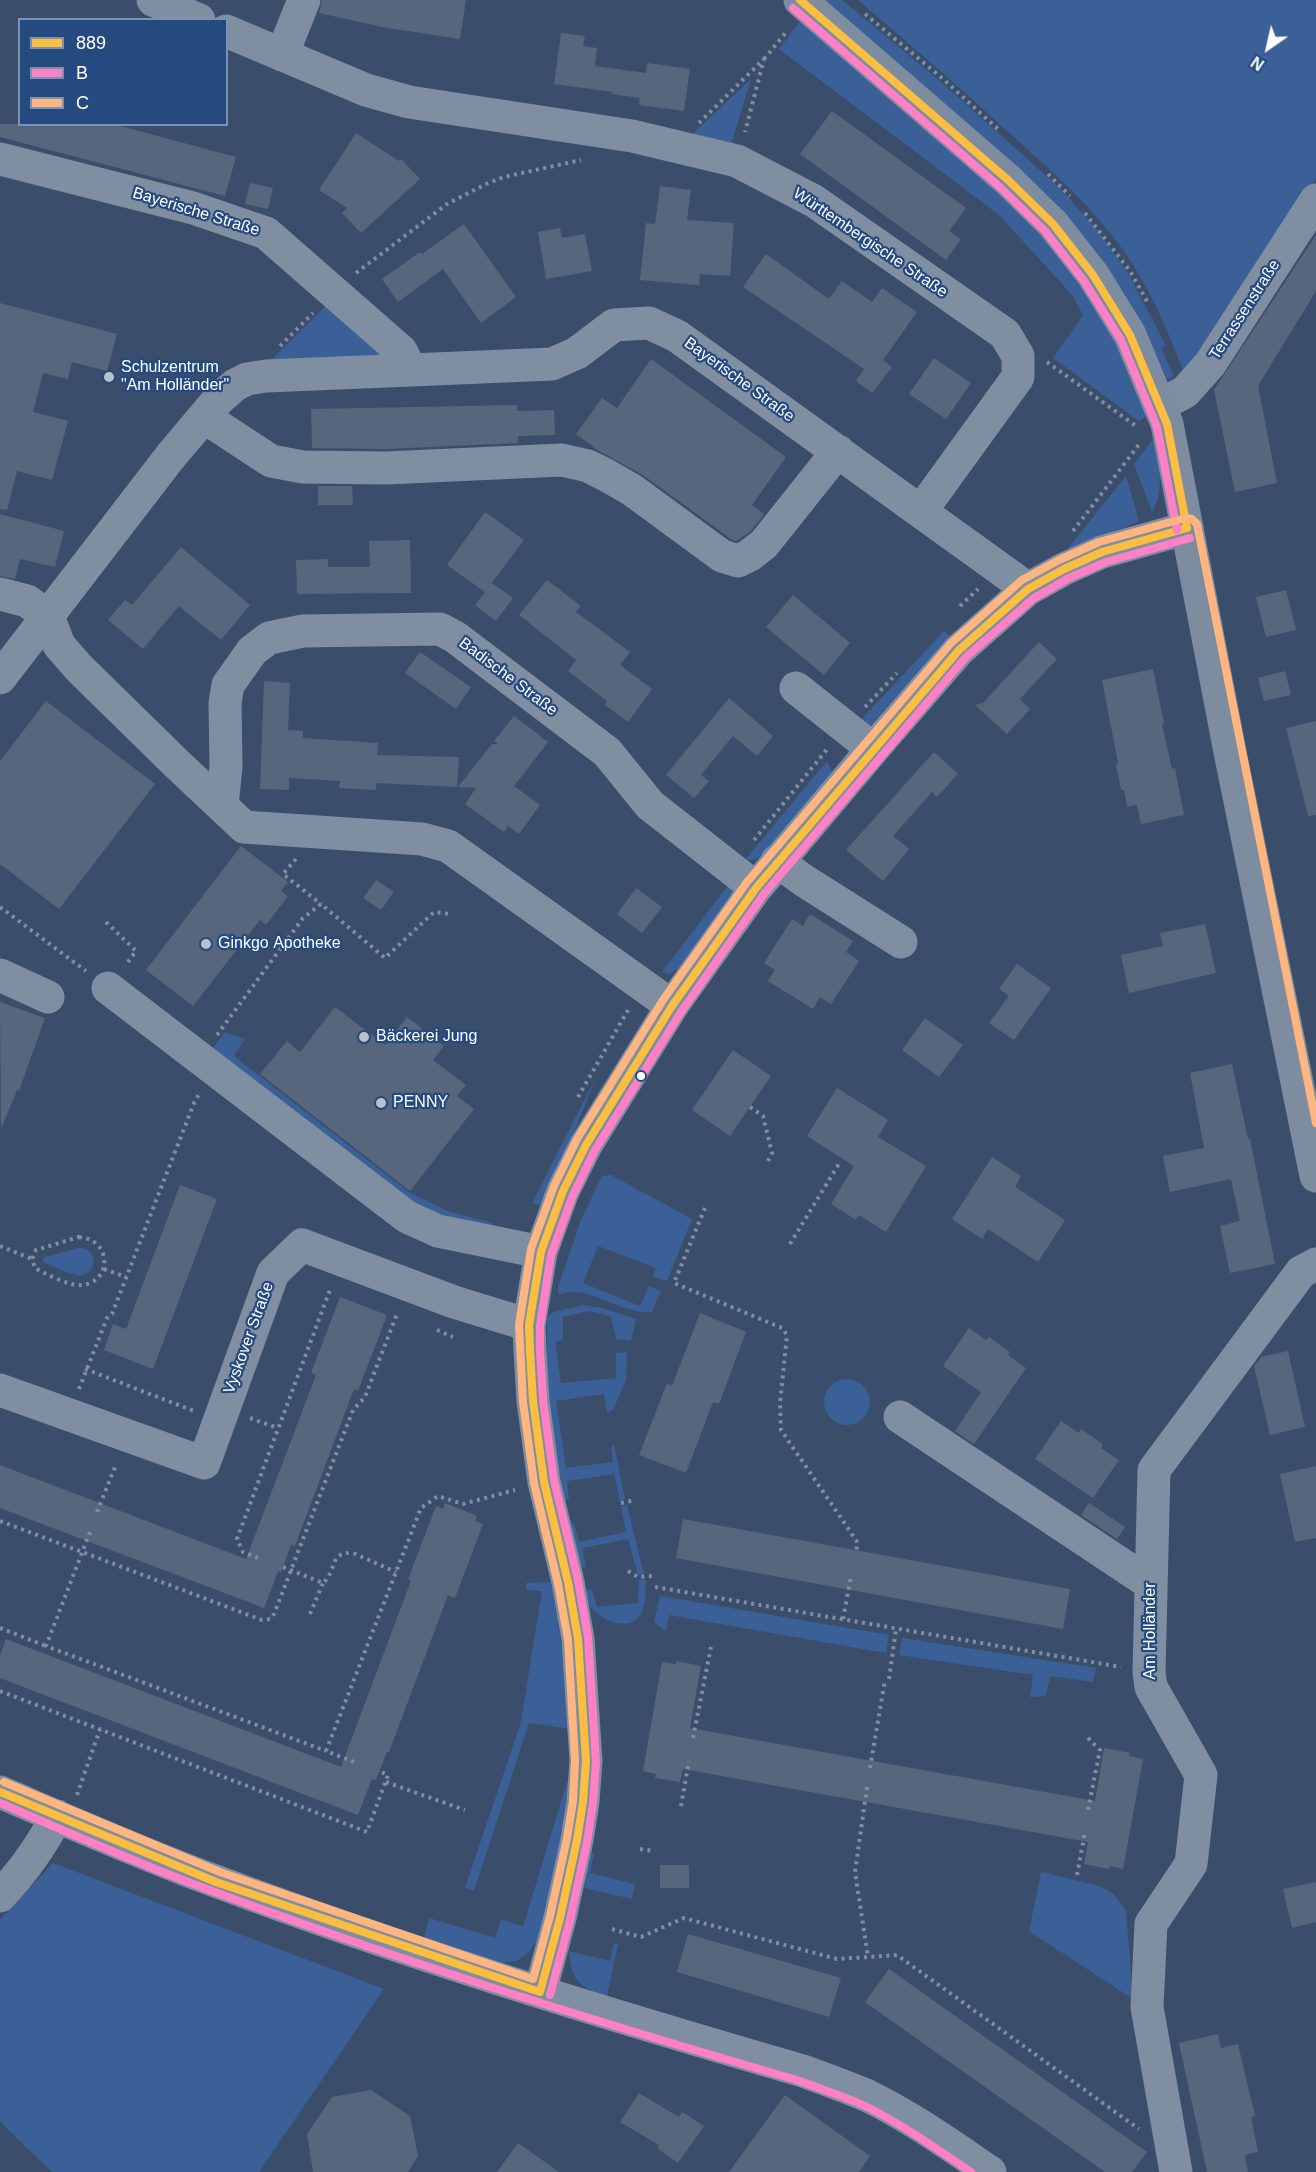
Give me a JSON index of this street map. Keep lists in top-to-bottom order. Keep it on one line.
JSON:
{"streets":{"street":["Bayerische Straße","Württembergische Straße","Terrassenstraße","Badische Straße","Vyskover Straße","Am Holländer"]},"places":["Schulzentrum \"Am Holländer\"","Ginkgo Apotheke","Bäckerei Jung","PENNY"],"lines":["transit line 889","transit line B","transit line C"],"legend":["889","B","C"],"north":"bottom left"}
